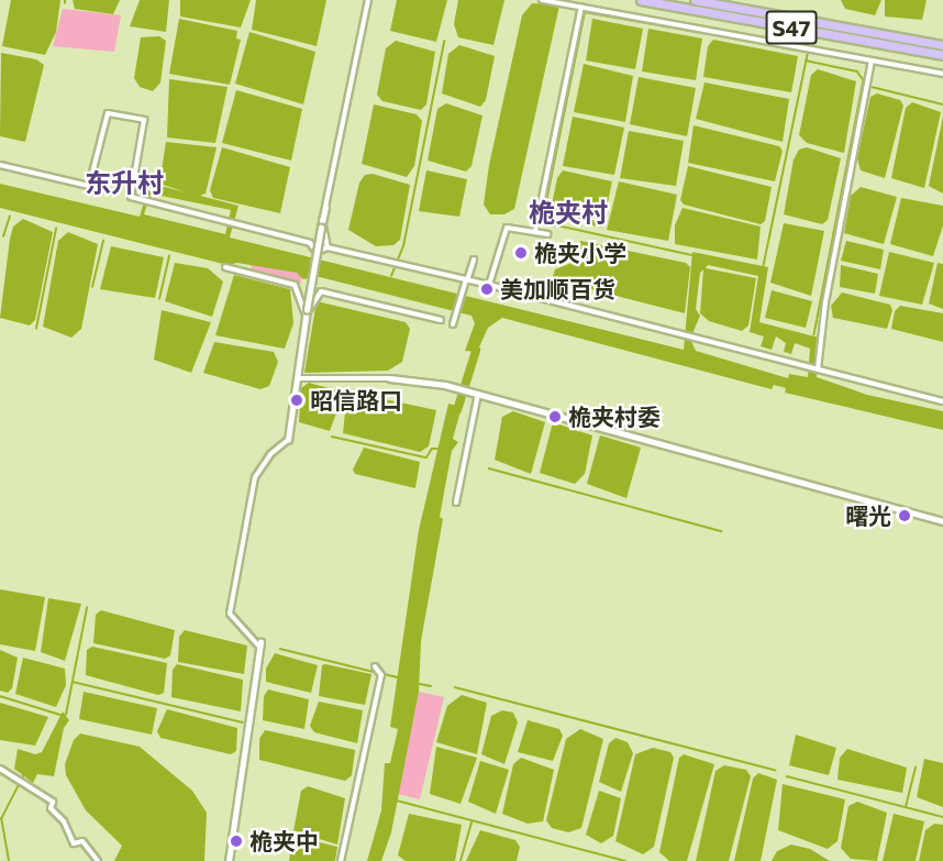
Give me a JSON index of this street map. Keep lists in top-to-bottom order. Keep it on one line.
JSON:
{"streets":{"highway":["S47"]},"districts":["东升村","桅夹村"],"places":["桅夹小学","美加顺百货","昭信路口","桅夹村委","曙光","桅夹中"]}
